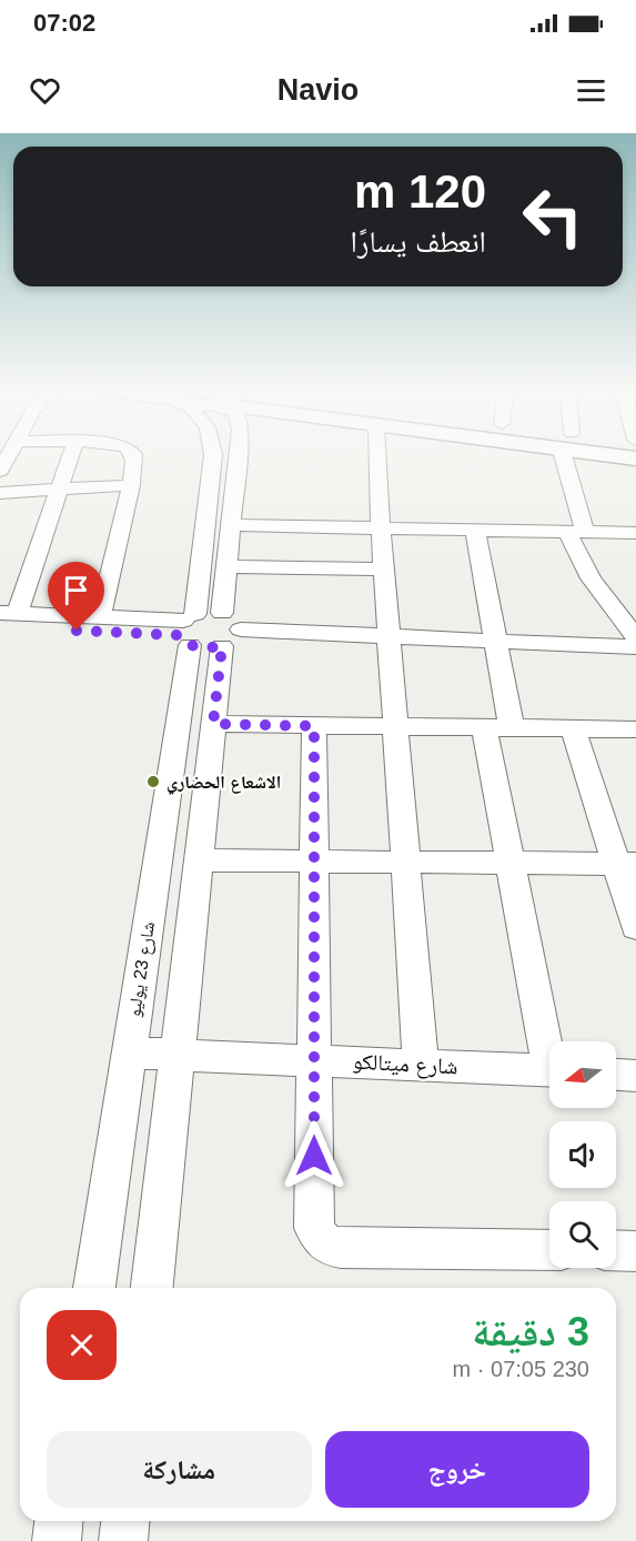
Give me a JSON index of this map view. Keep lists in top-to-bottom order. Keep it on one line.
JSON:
{"streets":{"street":["شارع 23 يوليو","شارع ميتالكو"]},"crossings":[["شارع 23 يوليو","شارع ميتالكو"]],"places":["الاشعاع الحضاري"],"north":"left","page":{"status":"07:02","header":"Navio","turn":["120 m","انعطف يسارًا"],"heading":["3 دقيقة","230 m · 07:05"],"buttons":["خروج","مشاركة"]}}
